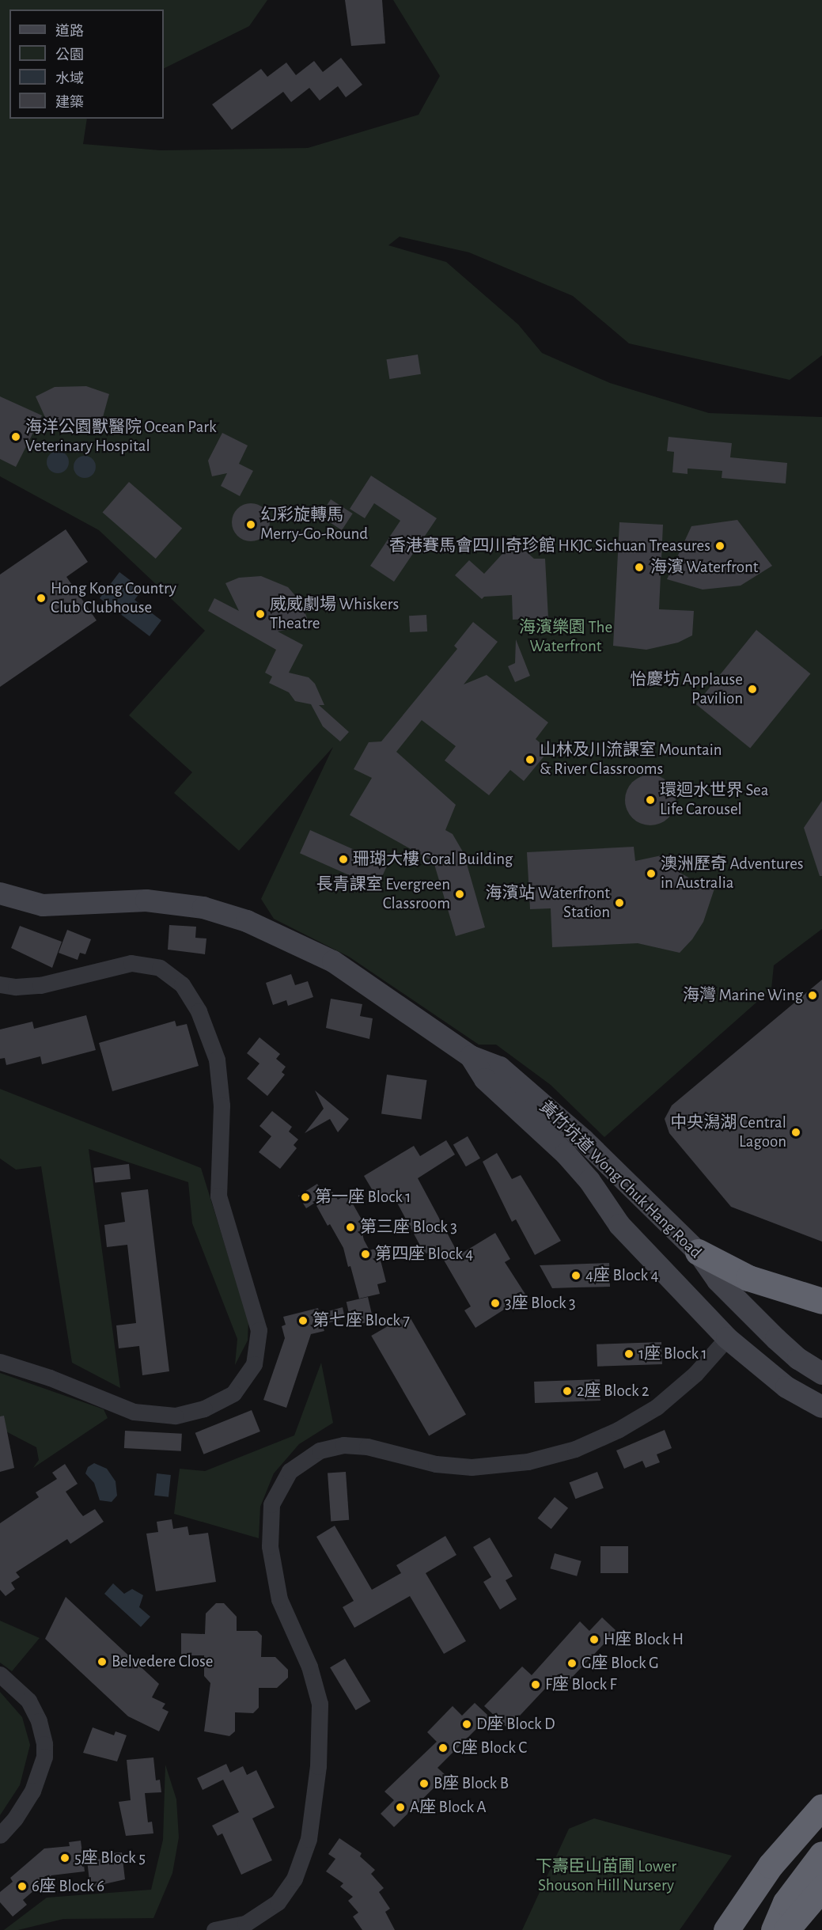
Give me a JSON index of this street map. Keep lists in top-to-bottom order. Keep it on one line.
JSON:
{"streets":{"main road":["黃竹坑道 Wong Chuk Hang Road"]},"parks":["海濱樂園 The Waterfront","下壽臣山苗圃 Lower Shouson Hill Nursery"],"places":["海洋公園獸醫院 Ocean Park Veterinary Hospital","幻彩旋轉馬 Merry-Go-Round","香港賽馬會四川奇珍館 HKJC Sichuan Treasures","海濱 Waterfront","Hong Kong Country Club Clubhouse","威威劇場 Whiskers Theatre","怡慶坊 Applause Pavilion","山林及川流課室 Mountain & River Classrooms","環迴水世界 Sea Life Carousel","珊瑚大樓 Coral Building","澳洲歷奇 Adventures in Australia","長青課室 Evergreen Classroom","海濱站 Waterfront Station","海灣 Marine Wing","中央潟湖 Central Lagoon","第一座 Block 1","第三座 Block 3","第四座 Block 4","4座 Block 4","3座 Block 3","第七座 Block 7","1座 Block 1","2座 Block 2","H座 Block H","Belvedere Close","G座 Block G","F座 Block F","D座 Block D","C座 Block C","B座 Block B","A座 Block A","5座 Block 5","6座 Block 6"],"legend":["道路","公園","水域","建築"]}
